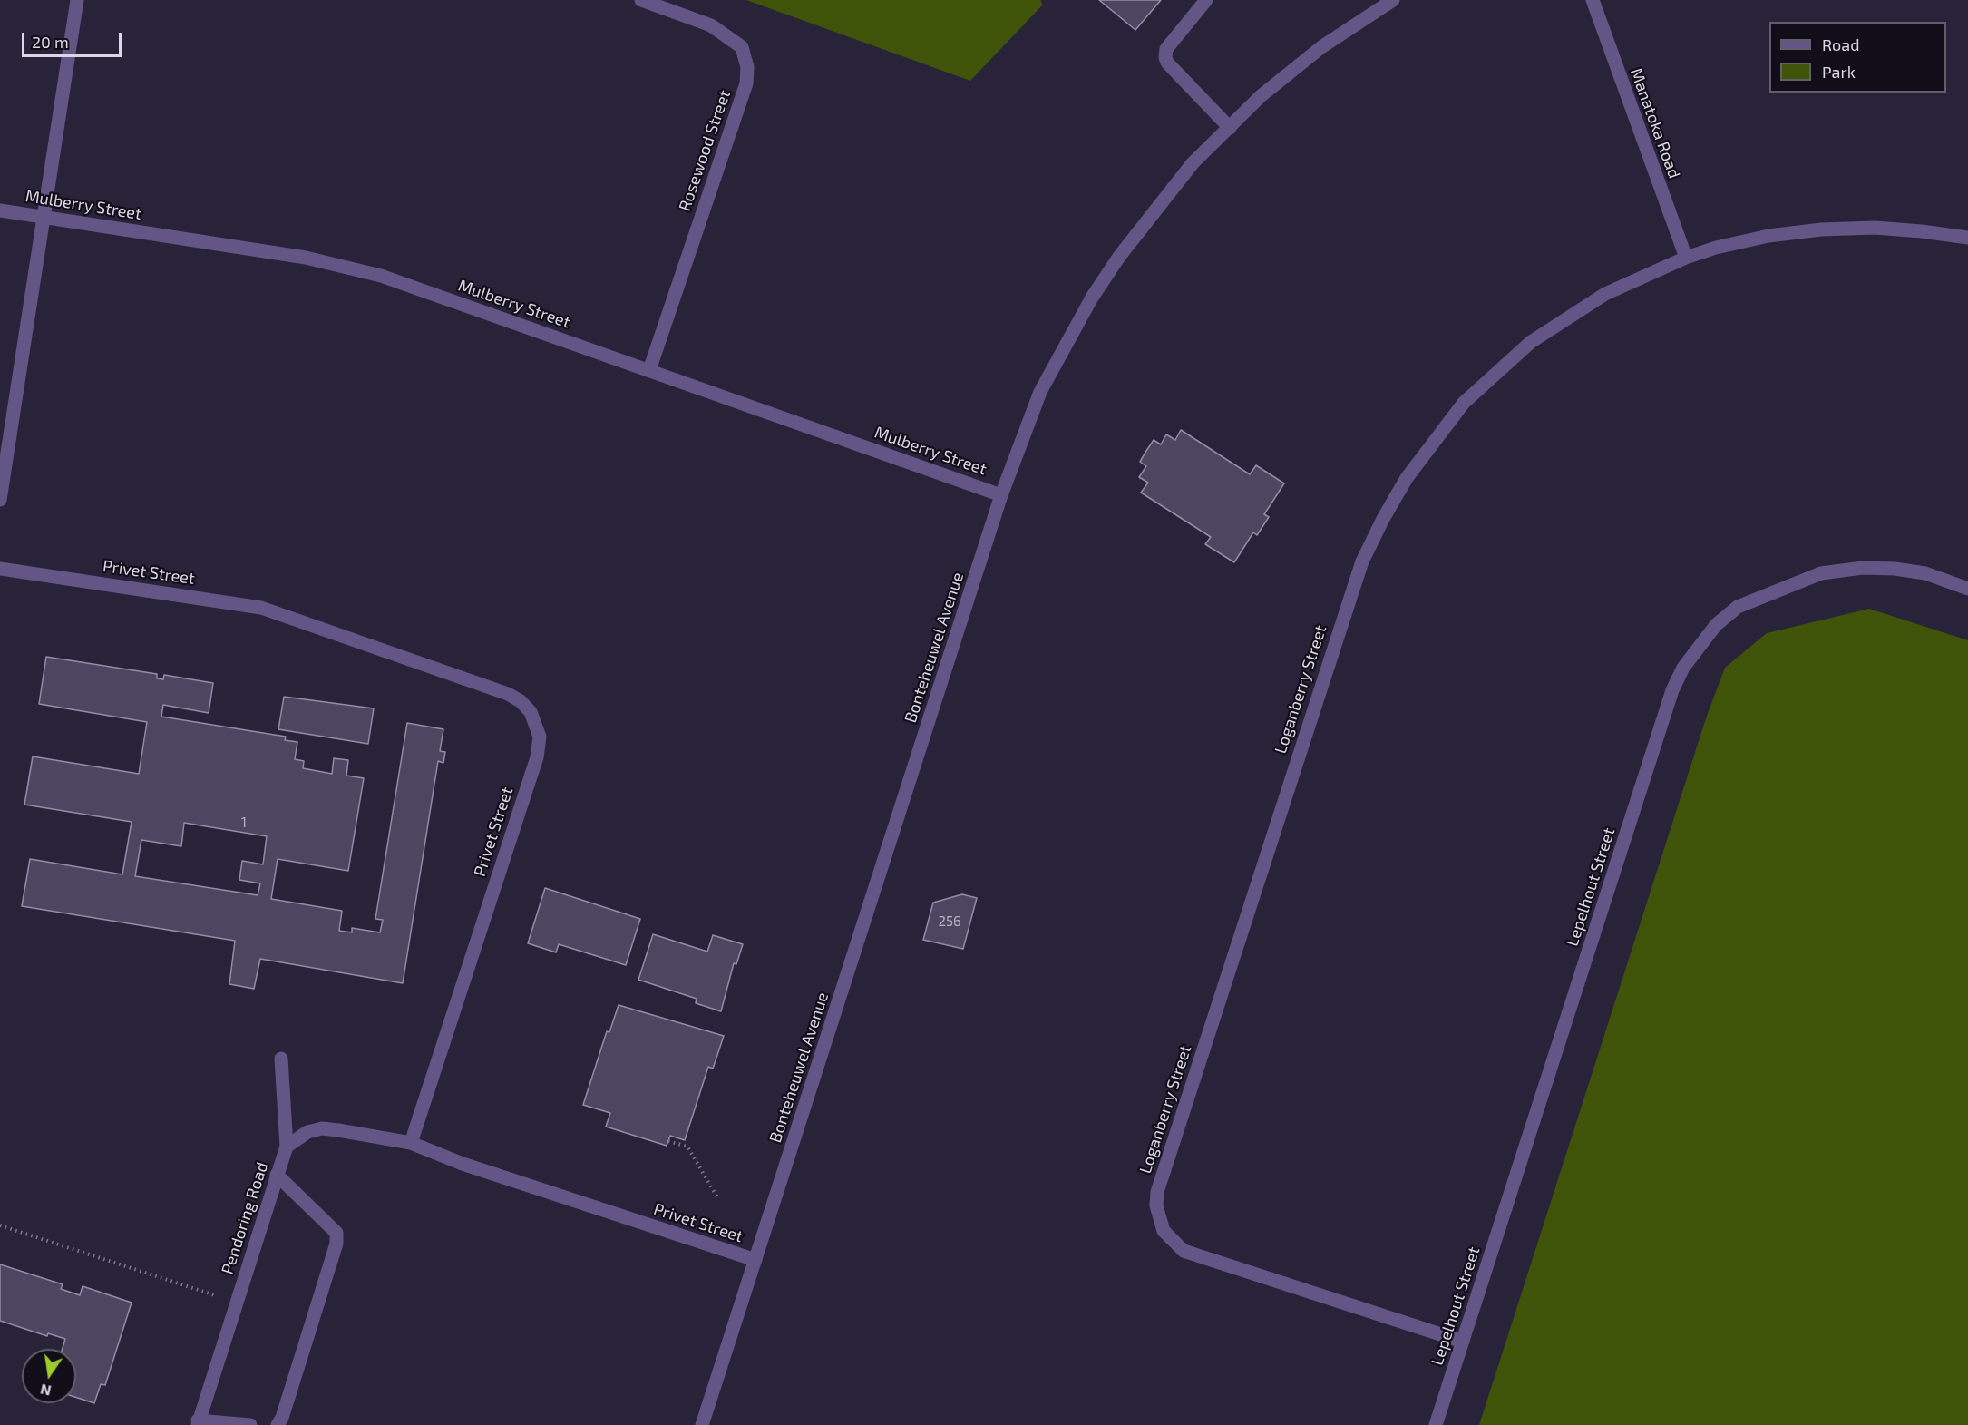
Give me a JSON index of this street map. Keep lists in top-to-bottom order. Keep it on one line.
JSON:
{"streets":{"street":["Manatoka Road","Rosewood Street","Mulberry Street","Privet Street","Bonteheuwel Avenue","Loganberry Street","Lepelhout Street","Pendoring Road"]},"crossings":[["Manatoka Road","Loganberry Street"],["Rosewood Street","Mulberry Street"],["Mulberry Street","Bonteheuwel Avenue"],["Privet Street","Bonteheuwel Avenue"],["Privet Street","Pendoring Road"],["Loganberry Street","Lepelhout Street"]],"house_numbers":["1","256"],"legend":["Road","Park"],"scale_bar":"20 m","north":"bottom"}
